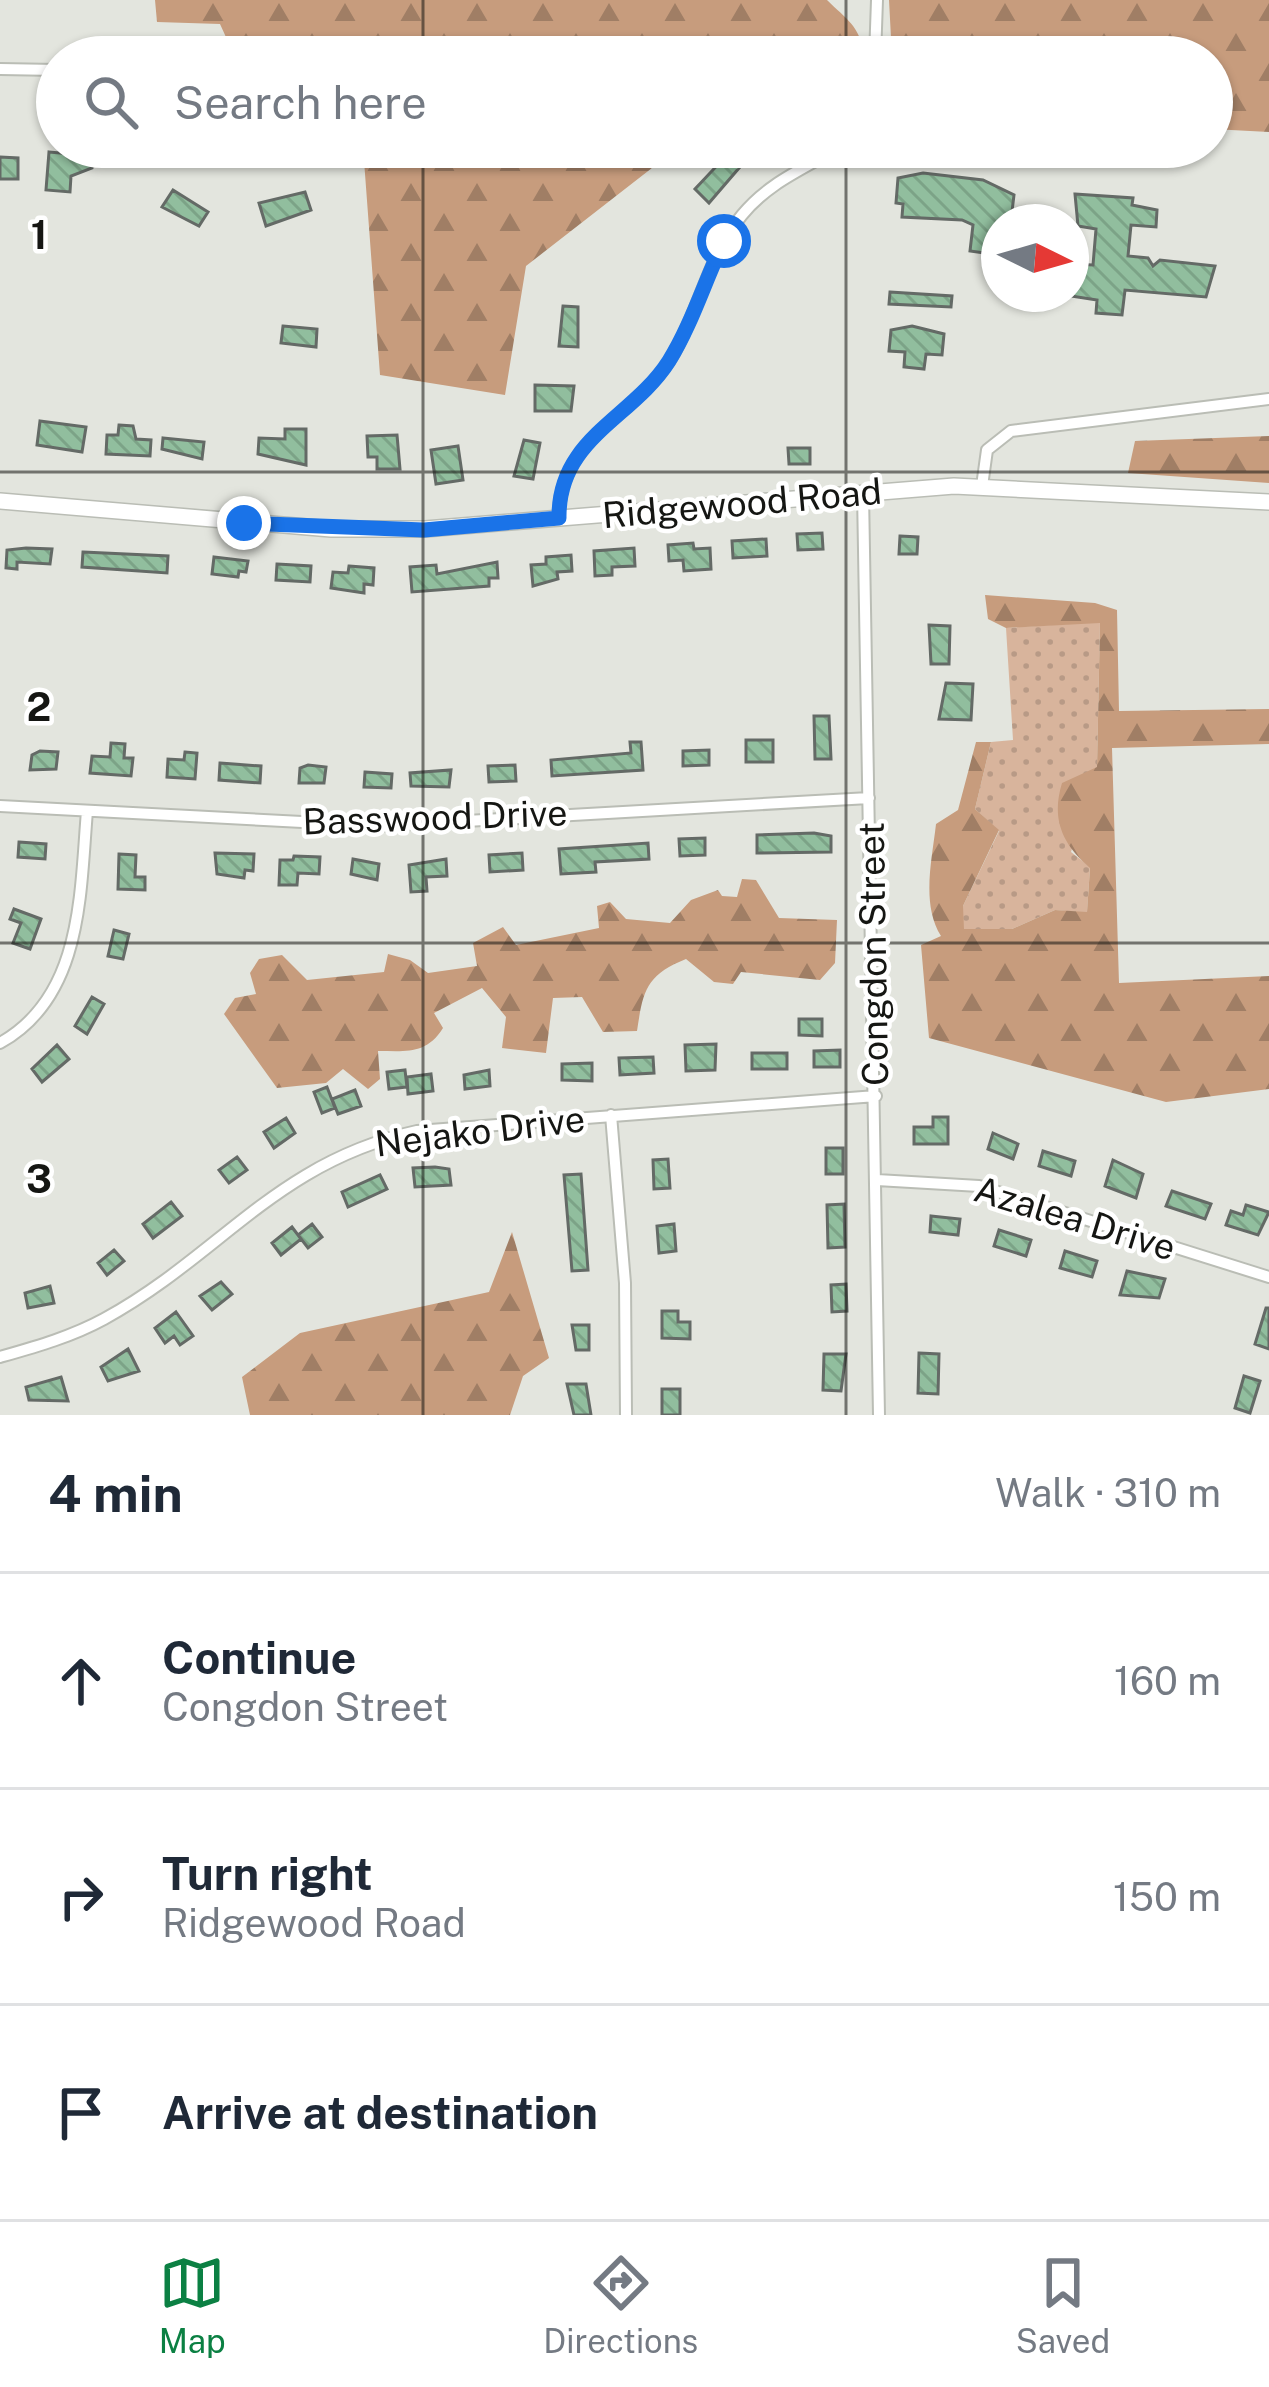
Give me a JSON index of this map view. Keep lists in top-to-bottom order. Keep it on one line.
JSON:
{"streets":{"main road":["Ridgewood Road"],"street":["Basswood Drive","Congdon Street","Nejako Drive","Azalea Drive"]},"crossings":[["Ridgewood Road","Congdon Street"],["Basswood Drive","Congdon Street"],["Congdon Street","Nejako Drive"],["Congdon Street","Azalea Drive"]],"north":"right","page":{"search":"Search here","heading":["4 min","Walk · 310 m"],"list":[["Continue","Congdon Street","160 m"],["Turn right","Ridgewood Road","150 m"],"Arrive at destination"],"nav":["Map","Directions","Saved"]},"grid":{"rows":["1","2","3"]}}
